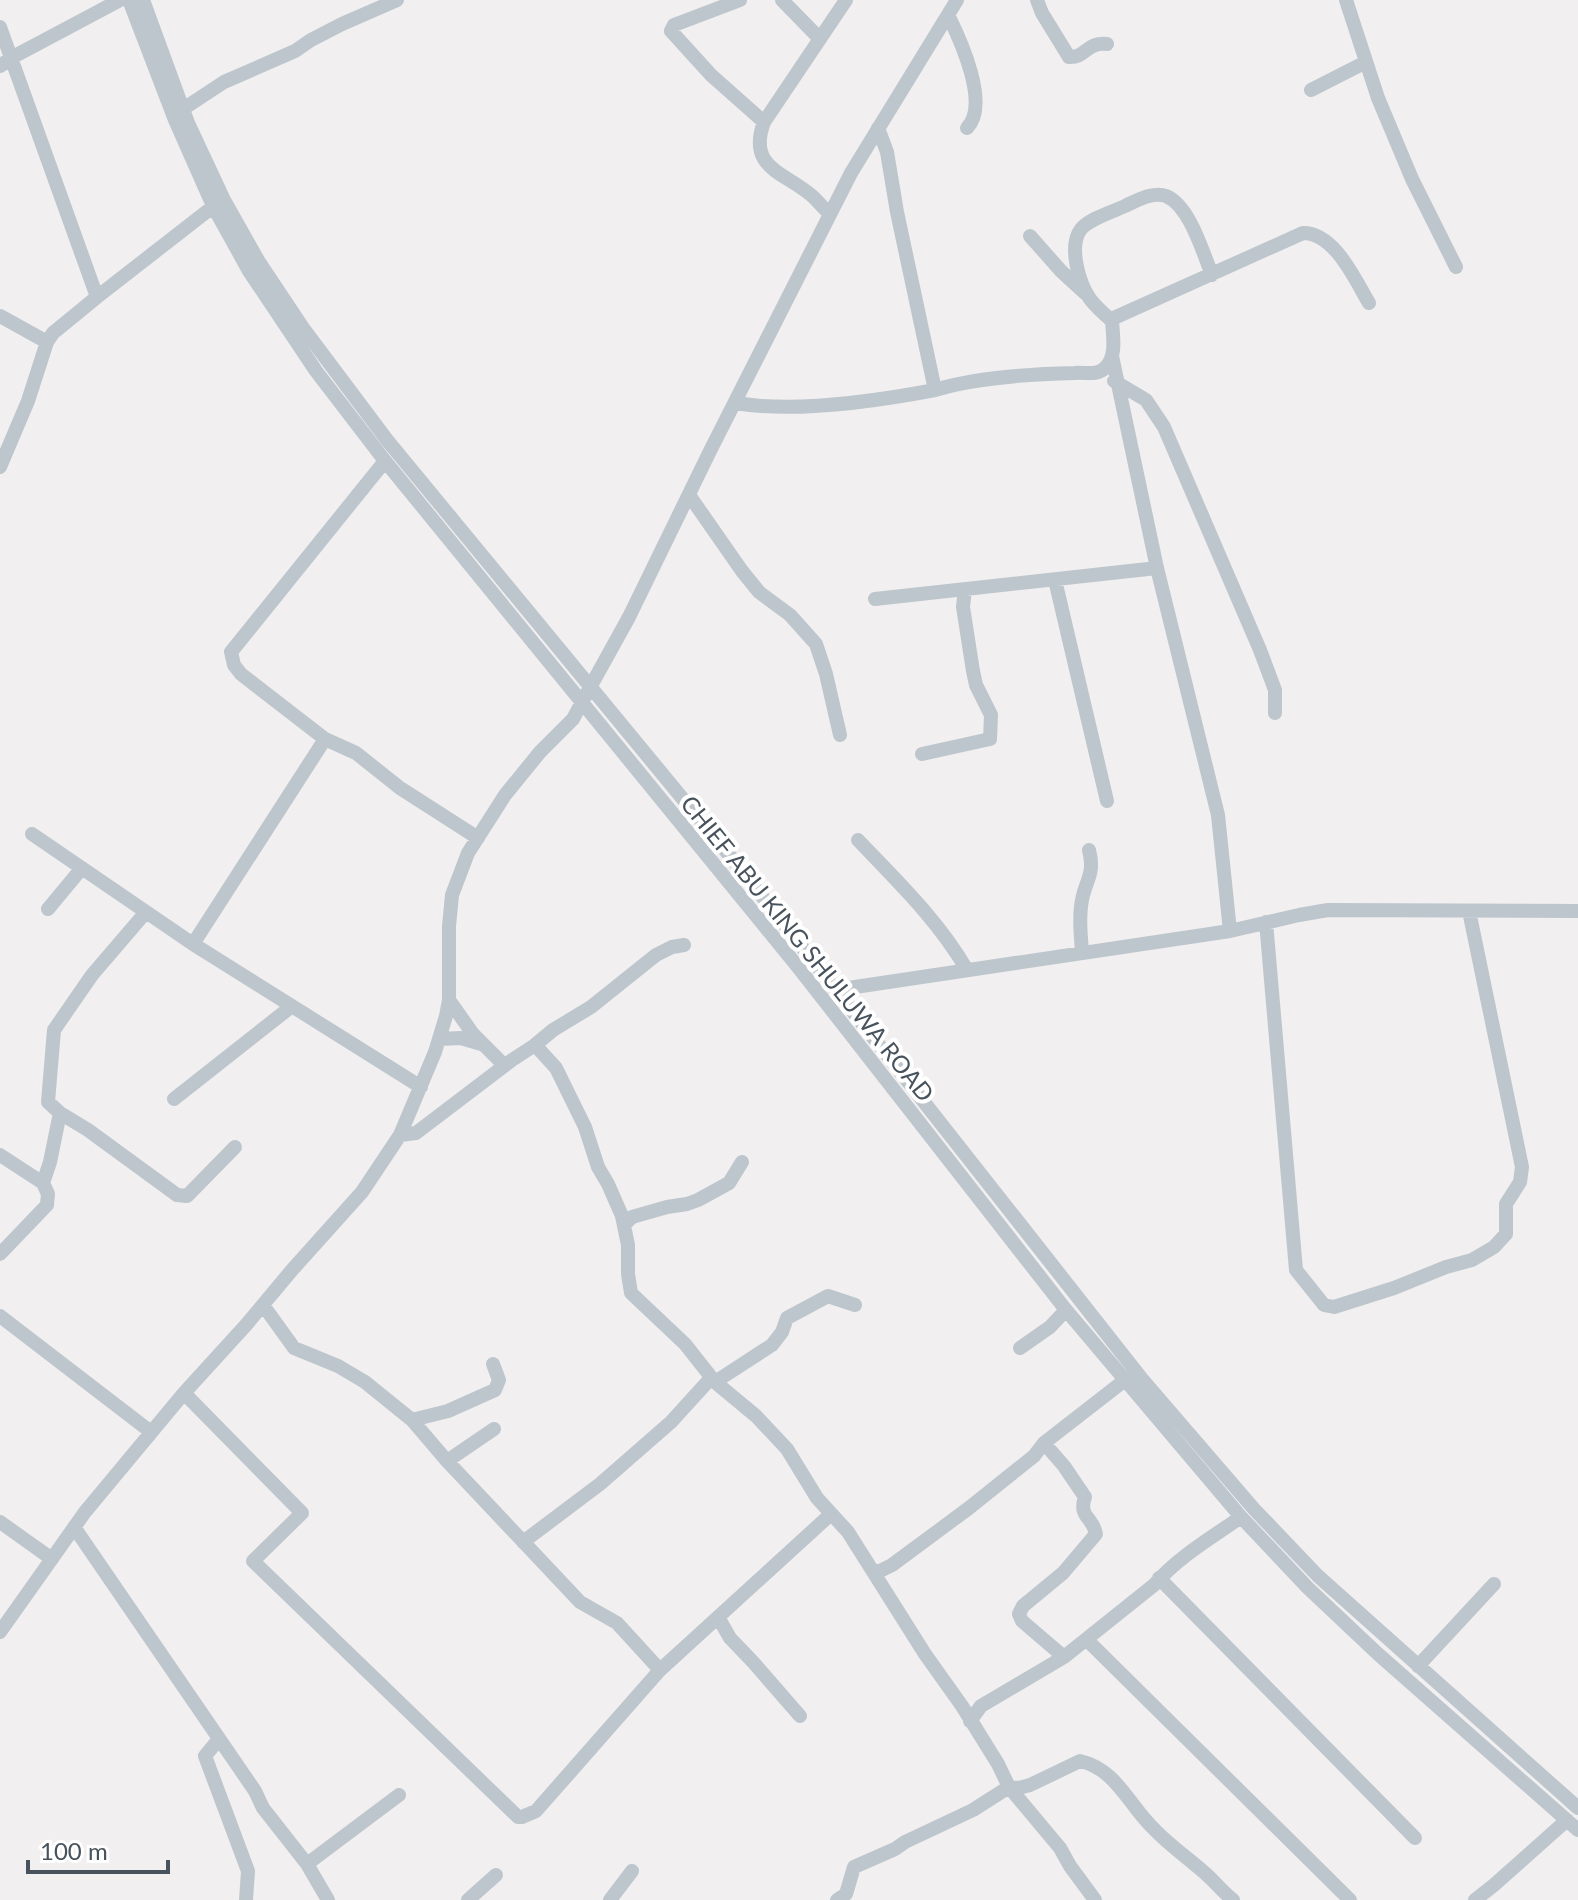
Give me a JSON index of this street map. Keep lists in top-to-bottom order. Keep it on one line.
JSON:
{"streets":{"street":["CHIEF ABU KING SHULUWA ROAD"]},"scale_bar":"100 m"}
